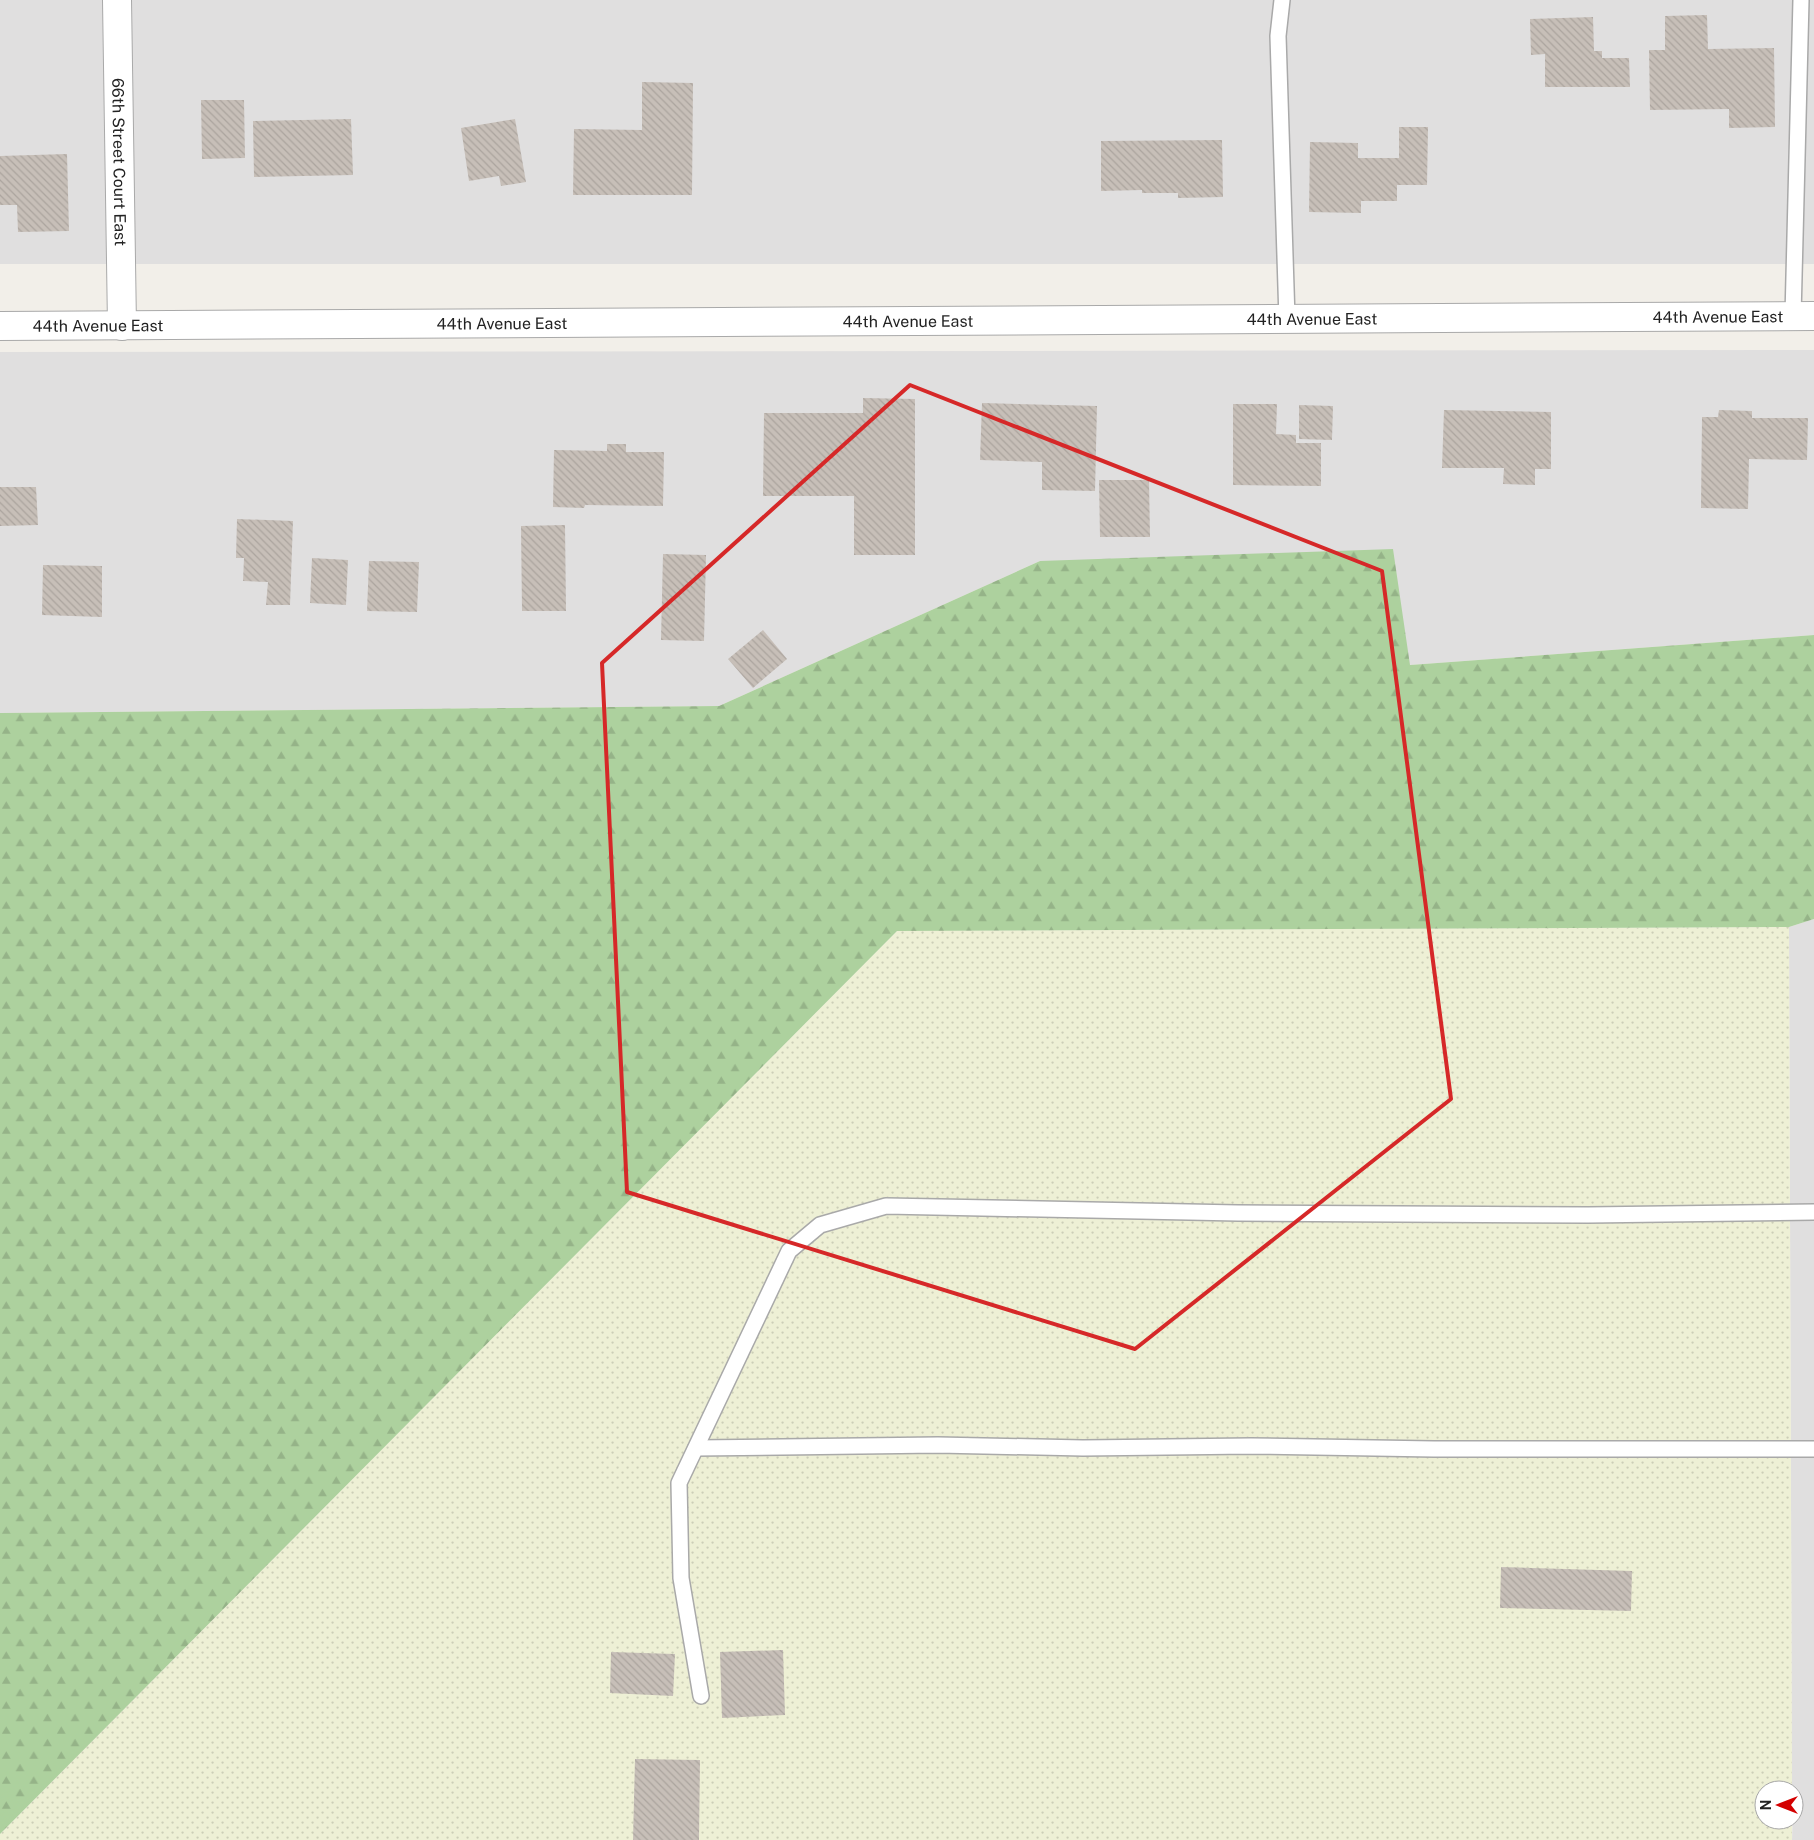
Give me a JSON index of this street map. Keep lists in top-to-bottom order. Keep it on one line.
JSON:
{"streets":{"street":["66th Street Court East","44th Avenue East"]},"crossings":[["66th Street Court East","44th Avenue East"]],"north":"left"}
